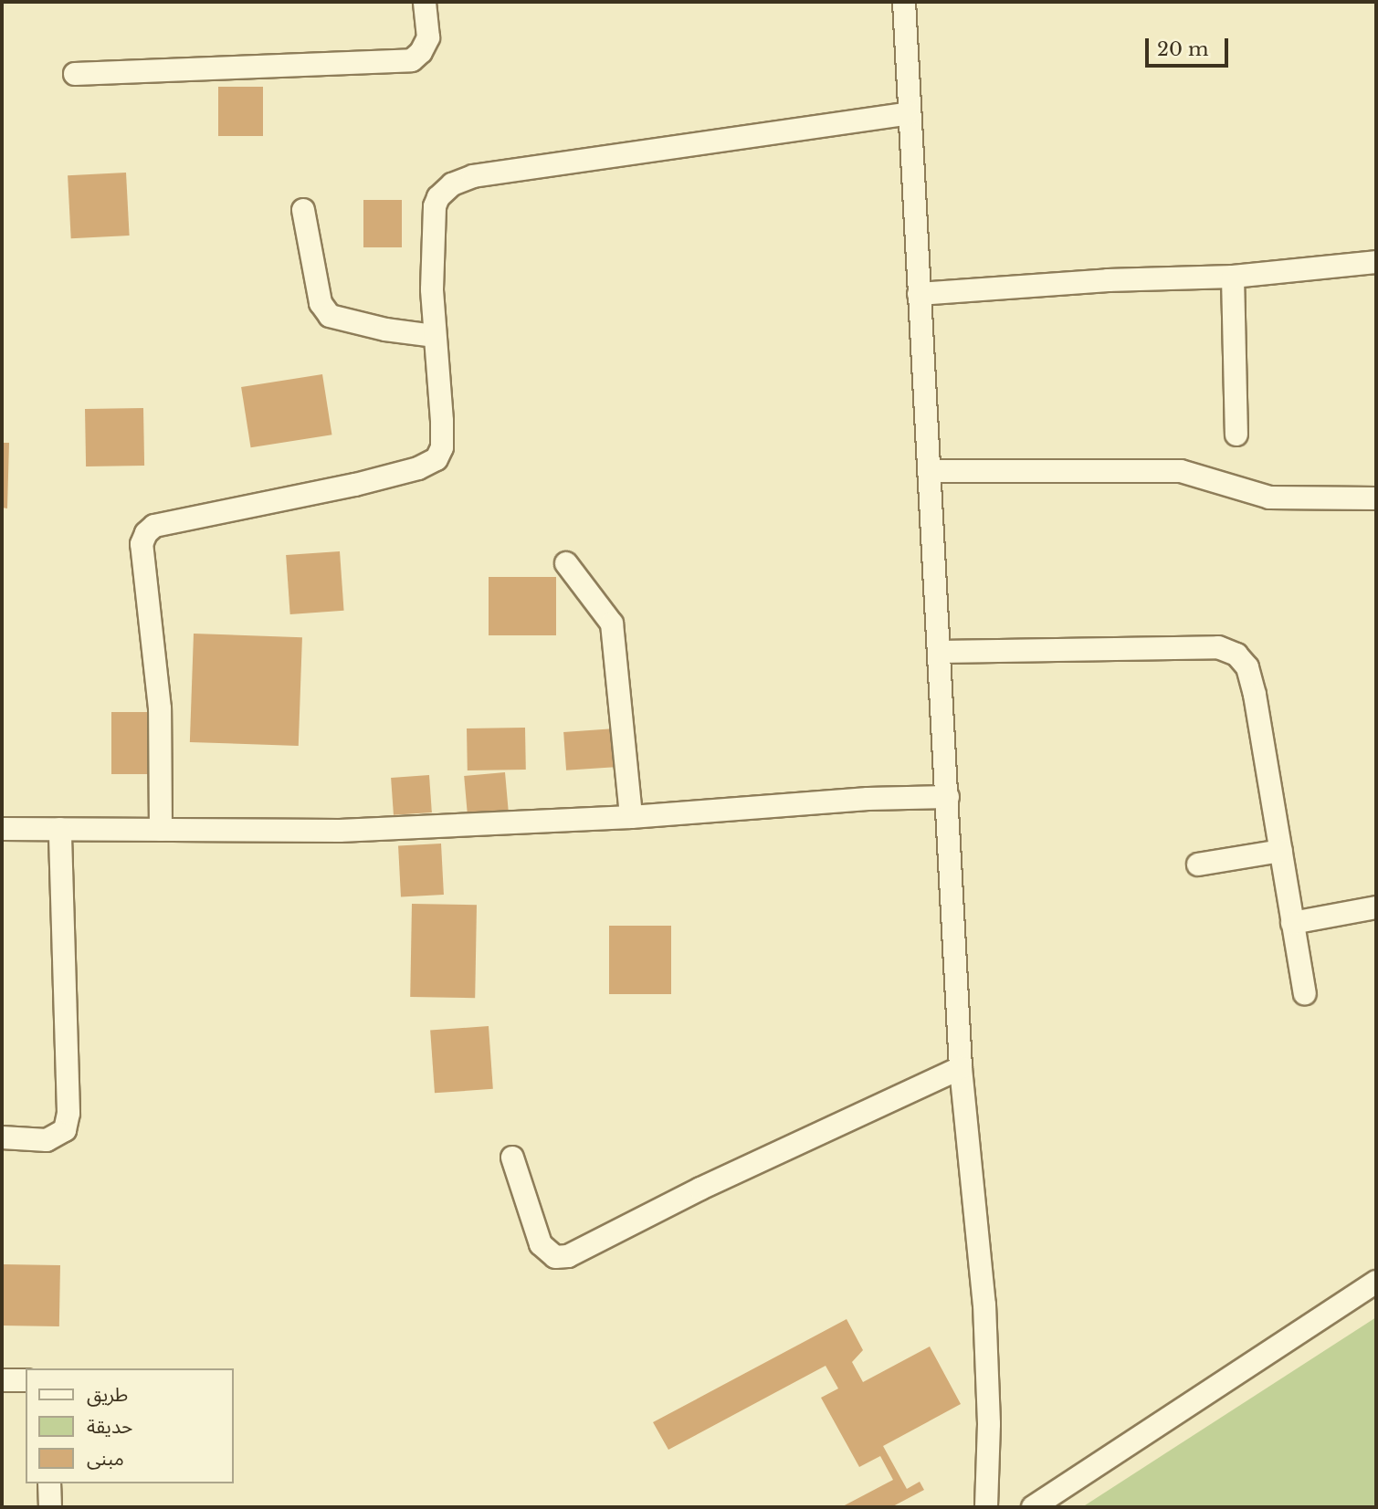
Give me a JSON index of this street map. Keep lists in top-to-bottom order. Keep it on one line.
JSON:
{"legend":["طريق","حديقة","مبنى"],"scale_bar":"20 m"}
